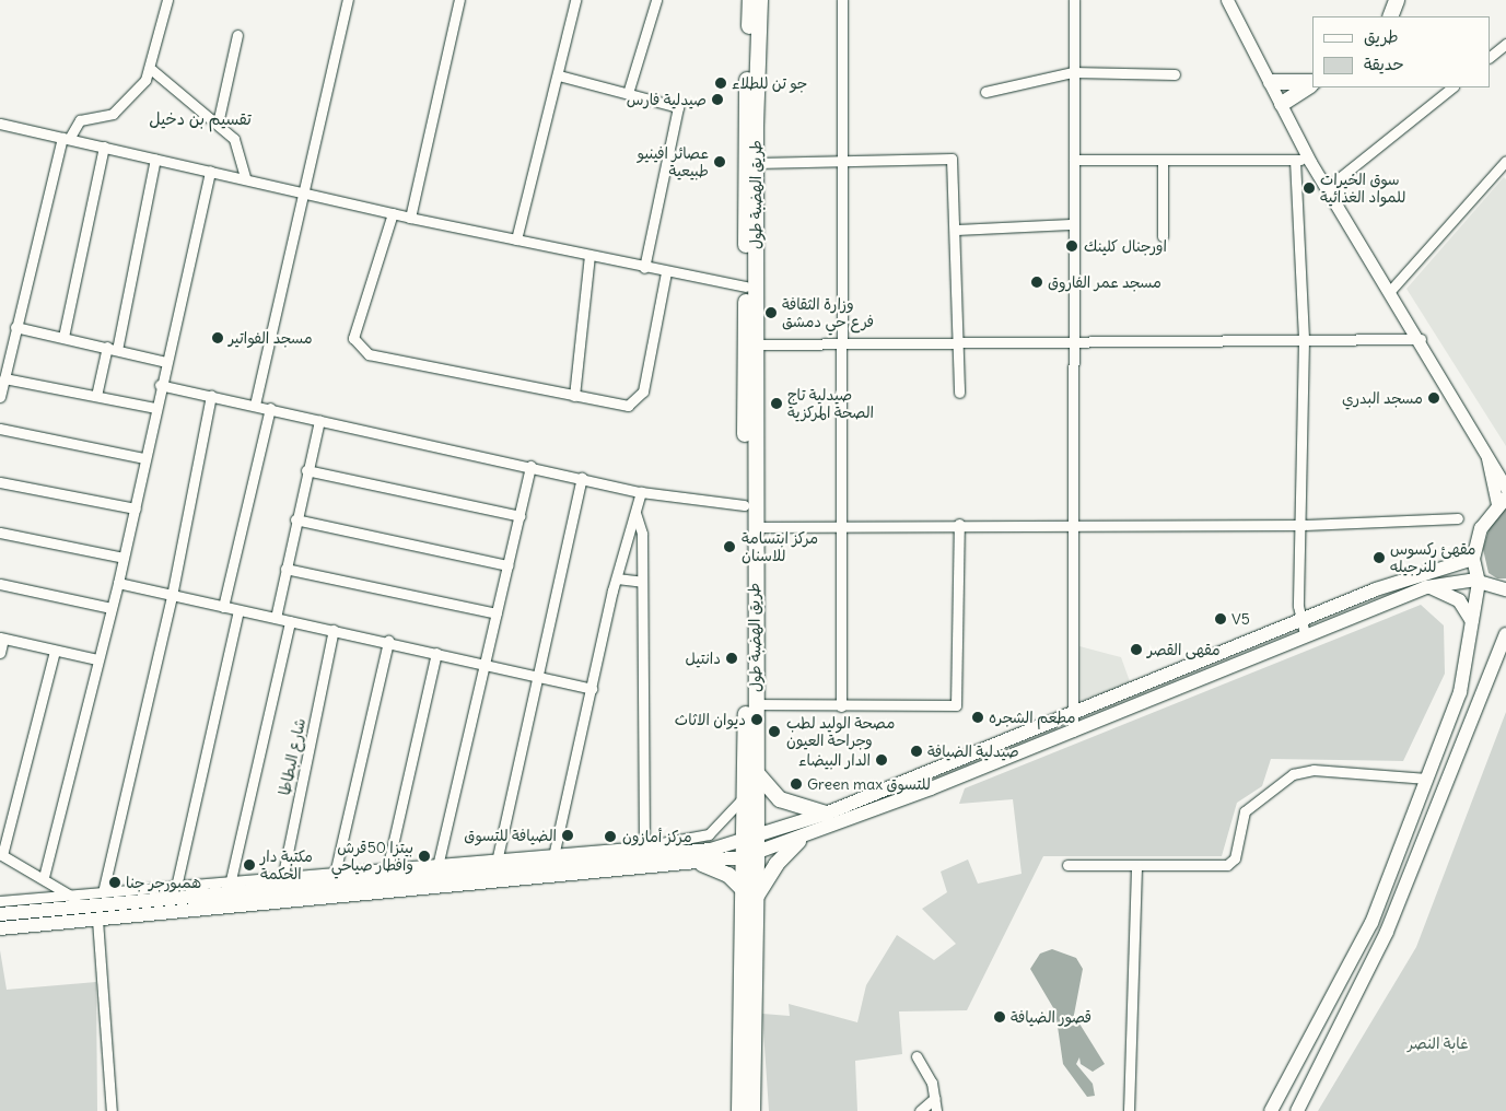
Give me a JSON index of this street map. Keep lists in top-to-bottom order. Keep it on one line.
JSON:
{"streets":{"highway":["طريق الهضبة طول"],"street":["شارع البطاطا"]},"districts":["تقسيم بن دخيل"],"parks":["غابة النصر"],"places":["جو تن للطلاء","صيدلية فارس","عصائر افينيو طبيعية","سوق الخيرات للمواد الغذائية","اورجنال كلينك","مسجد عمر الفاروق","وزارة الثقافة فرع حي دمشق","مسجد الفواتير","مسجد البدري","صيدلية تاج الصحة المركزية","مركز ابتسامة للاسنان","مقهئ ركسوس للنرجيله","V5","مقهى القصر","دانتيل","مطعم الشجره","ديوان الاثاث","مصحة الوليد لطب وجراحة العيون","صيدلية الضيافة","الدار البيضاء","Green max للتسوق","الضيافة للتسوق","مركز أمازون","بيتزا 50قرش وافطار صياحي","مكتبة دار الحكمة","همبورجر جنا","قصور الضيافة"],"legend":["طريق","حديقة"]}
